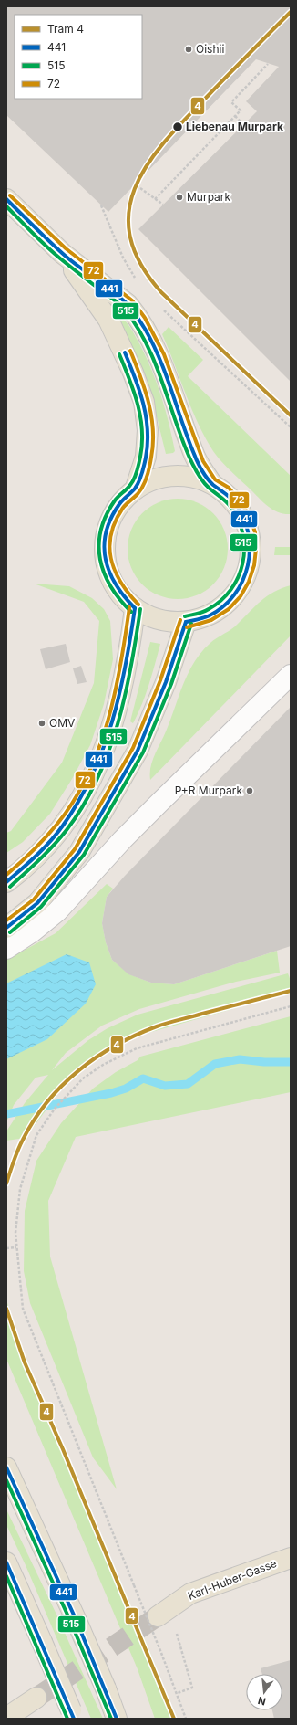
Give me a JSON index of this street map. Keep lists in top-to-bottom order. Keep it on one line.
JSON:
{"streets":{"main road":["Karl-Huber-Gasse"]},"places":["Oishii","Liebenau Murpark","Murpark","OMV","P+R Murpark"],"lines":["tram line 4","transit line 72","transit line 441","transit line 515"],"legend":["Tram 4","441","515","72"],"north":"bottom"}
